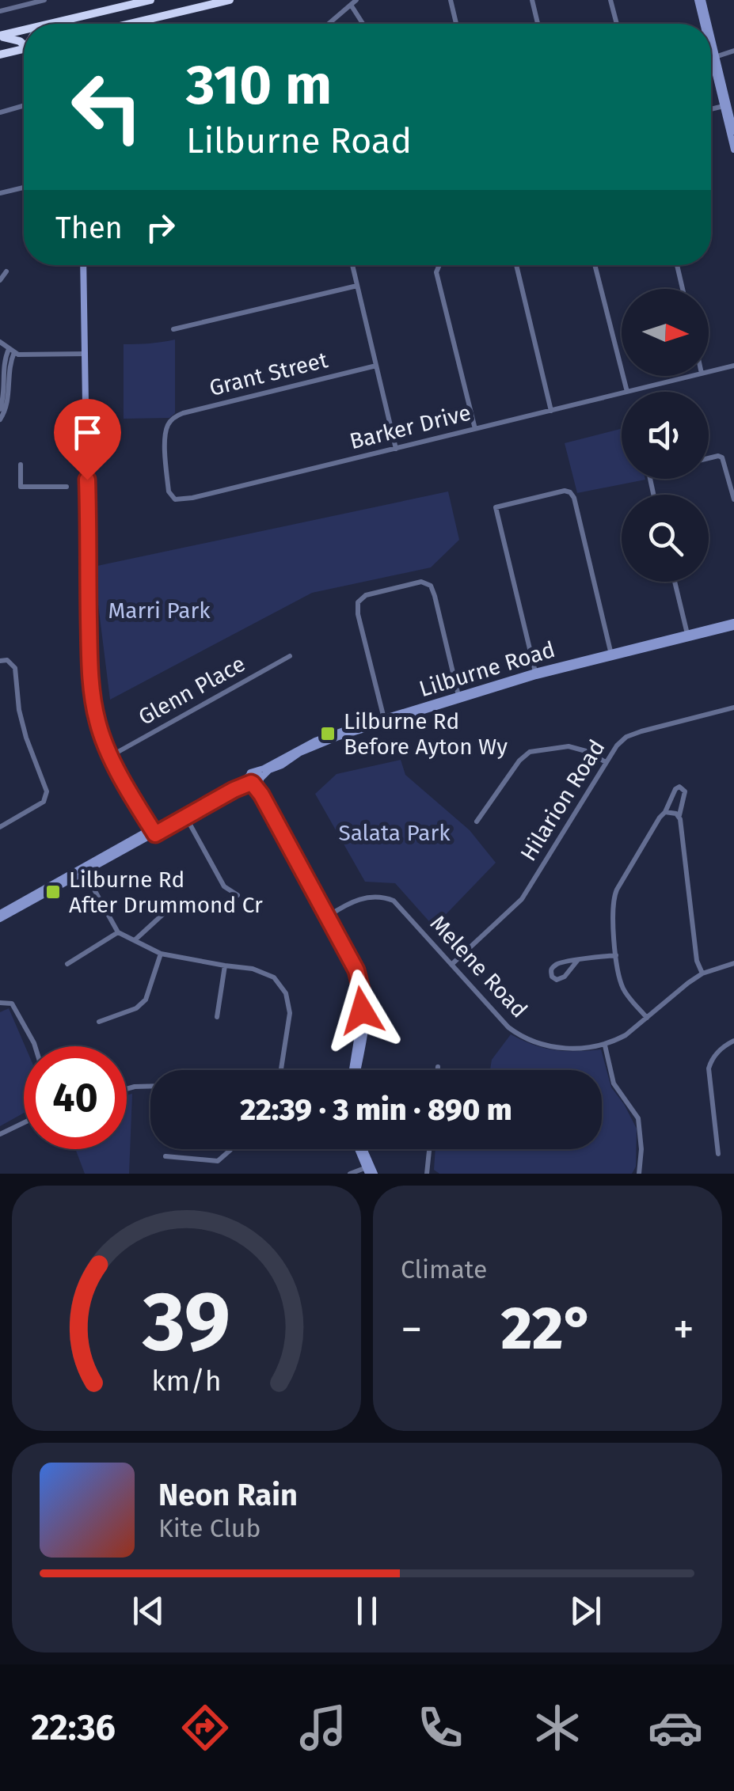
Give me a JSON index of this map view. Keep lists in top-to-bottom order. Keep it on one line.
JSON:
{"streets":{"street":["Grant Street","Barker Drive","Lilburne Road","Glenn Place","Hilarion Road","Melene Road"]},"crossings":[["Grant Street","Barker Drive"],["Hilarion Road","Melene Road"]],"parks":["Marri Park","Salata Park"],"places":{"transit":["Lilburne Rd Before Ayton Wy","Lilburne Rd After Drummond Cr"]},"north":"right","page":{"turn":["310 m","Lilburne Road"],"then":"Then","limit":"40","trip":"22:39 · 3 min · 890 m","tile":"Climate","heat":["−","22°","+"],"song":["Neon Rain","Kite Club"],"tabs":"22:36","gauge":["39","km/h"]}}
